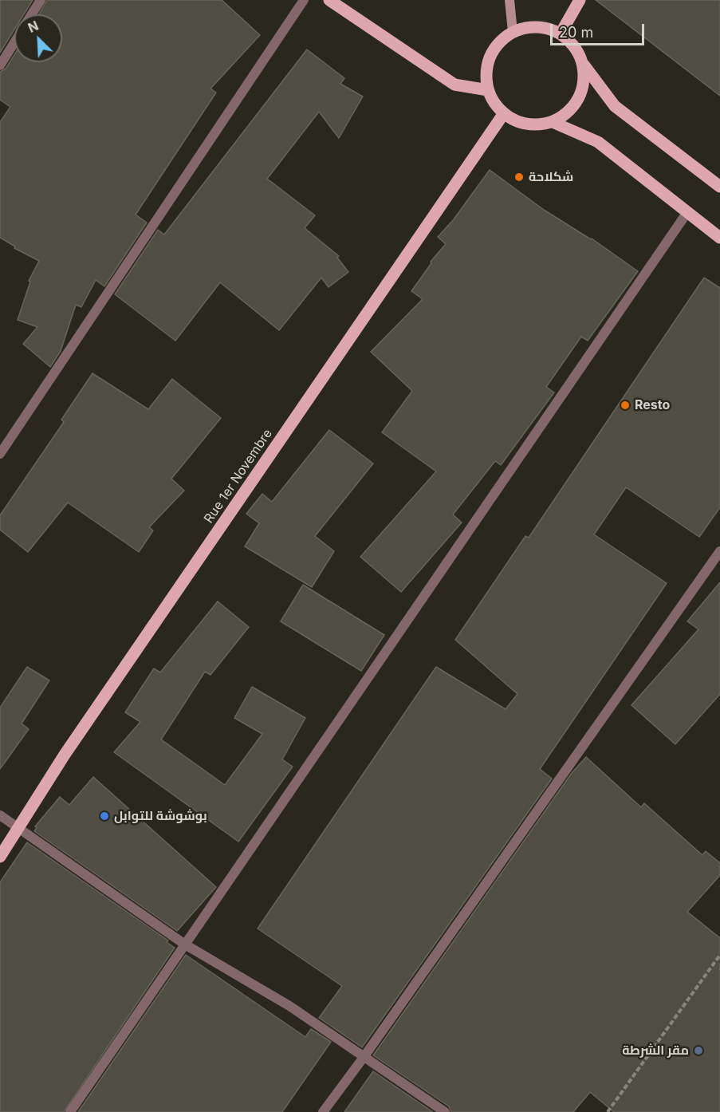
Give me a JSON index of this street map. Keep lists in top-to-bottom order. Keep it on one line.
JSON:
{"streets":{"main road":["Rue 1er Novembre"]},"places":["شكلاحة","Resto","بوشوشة للتوابل","مقر الشرطة"],"scale_bar":"20 m","north":"top left"}
